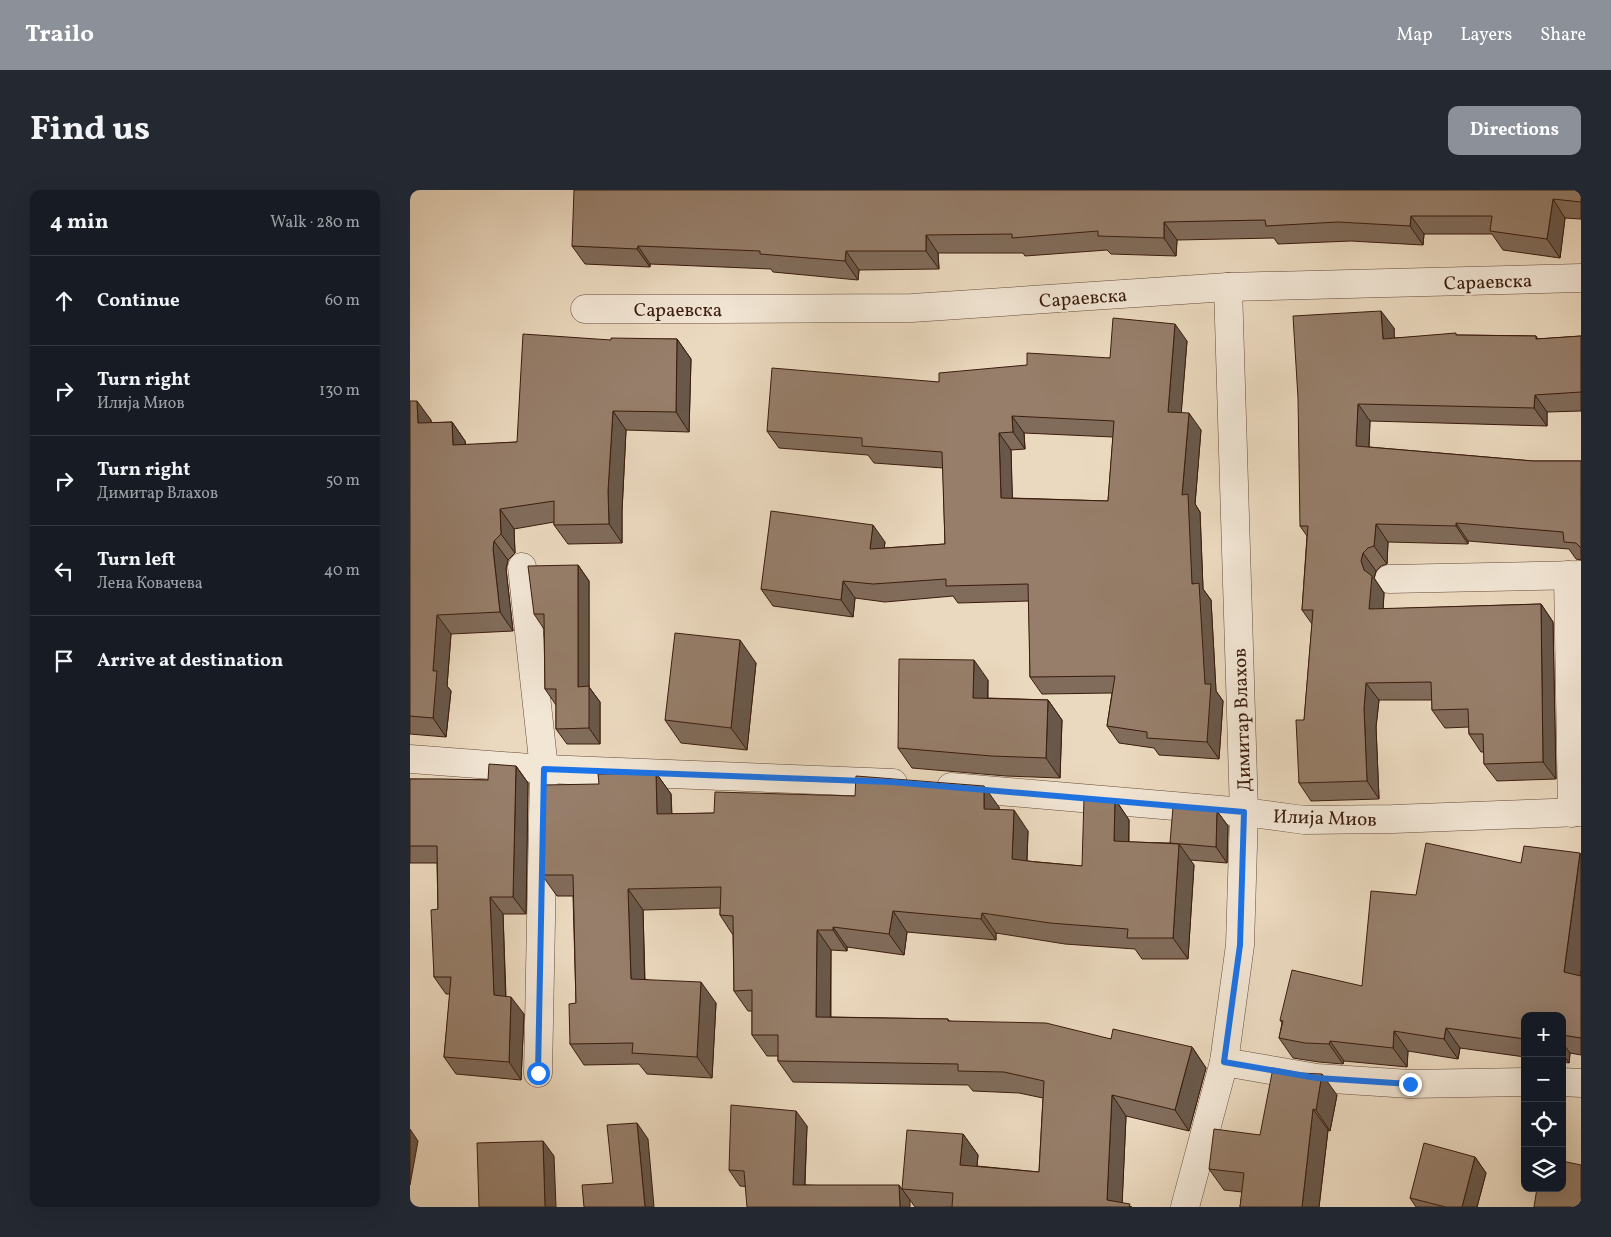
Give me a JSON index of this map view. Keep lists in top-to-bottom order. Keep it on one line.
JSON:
{"streets":{"street":["Сараевска","Димитар Влахов","Илија Миов"]},"crossings":[["Сараевска","Димитар Влахов"],["Димитар Влахов","Илија Миов"]],"page":{"header":"Trailo","nav":["Map","Layers","Share"],"title":"Find us","buttons":"Directions","heading":["4 min","Walk · 280 m"],"list":[["Continue","60 m"],["Turn right","Илија Миов","130 m"],["Turn right","Димитар Влахов","50 m"],["Turn left","Лена Ковачева","40 m"],"Arrive at destination"],"map_buttons":["+","−"]}}
